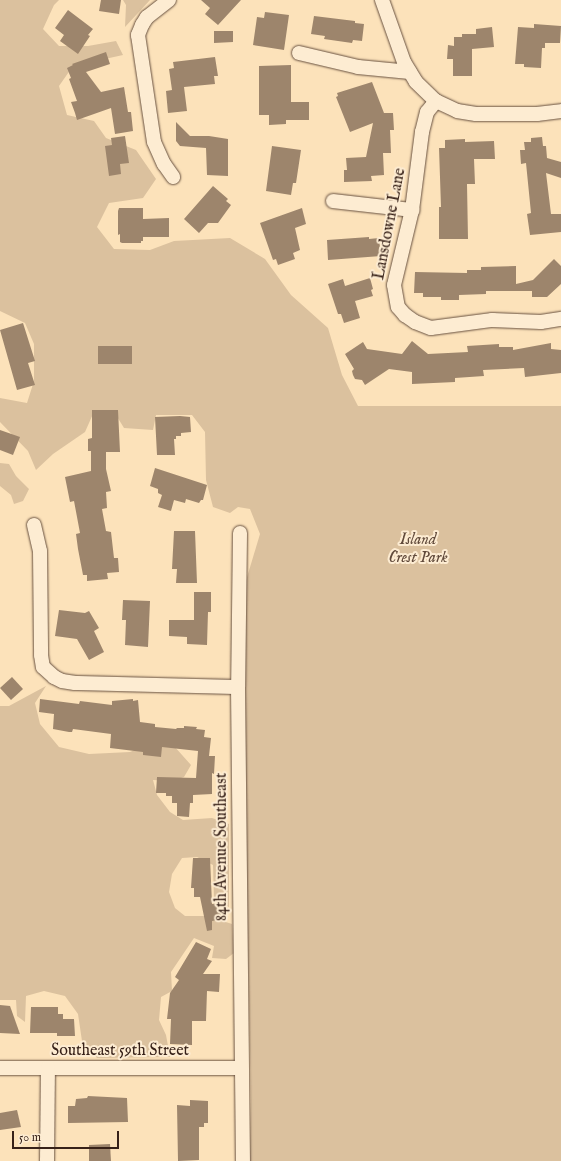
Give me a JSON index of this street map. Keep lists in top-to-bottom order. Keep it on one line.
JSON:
{"streets":{"street":["Lansdowne Lane","84th Avenue Southeast","Southeast 59th Street"]},"crossings":[["84th Avenue Southeast","Southeast 59th Street"]],"parks":["Island Crest Park"],"scale_bar":"50 m"}
